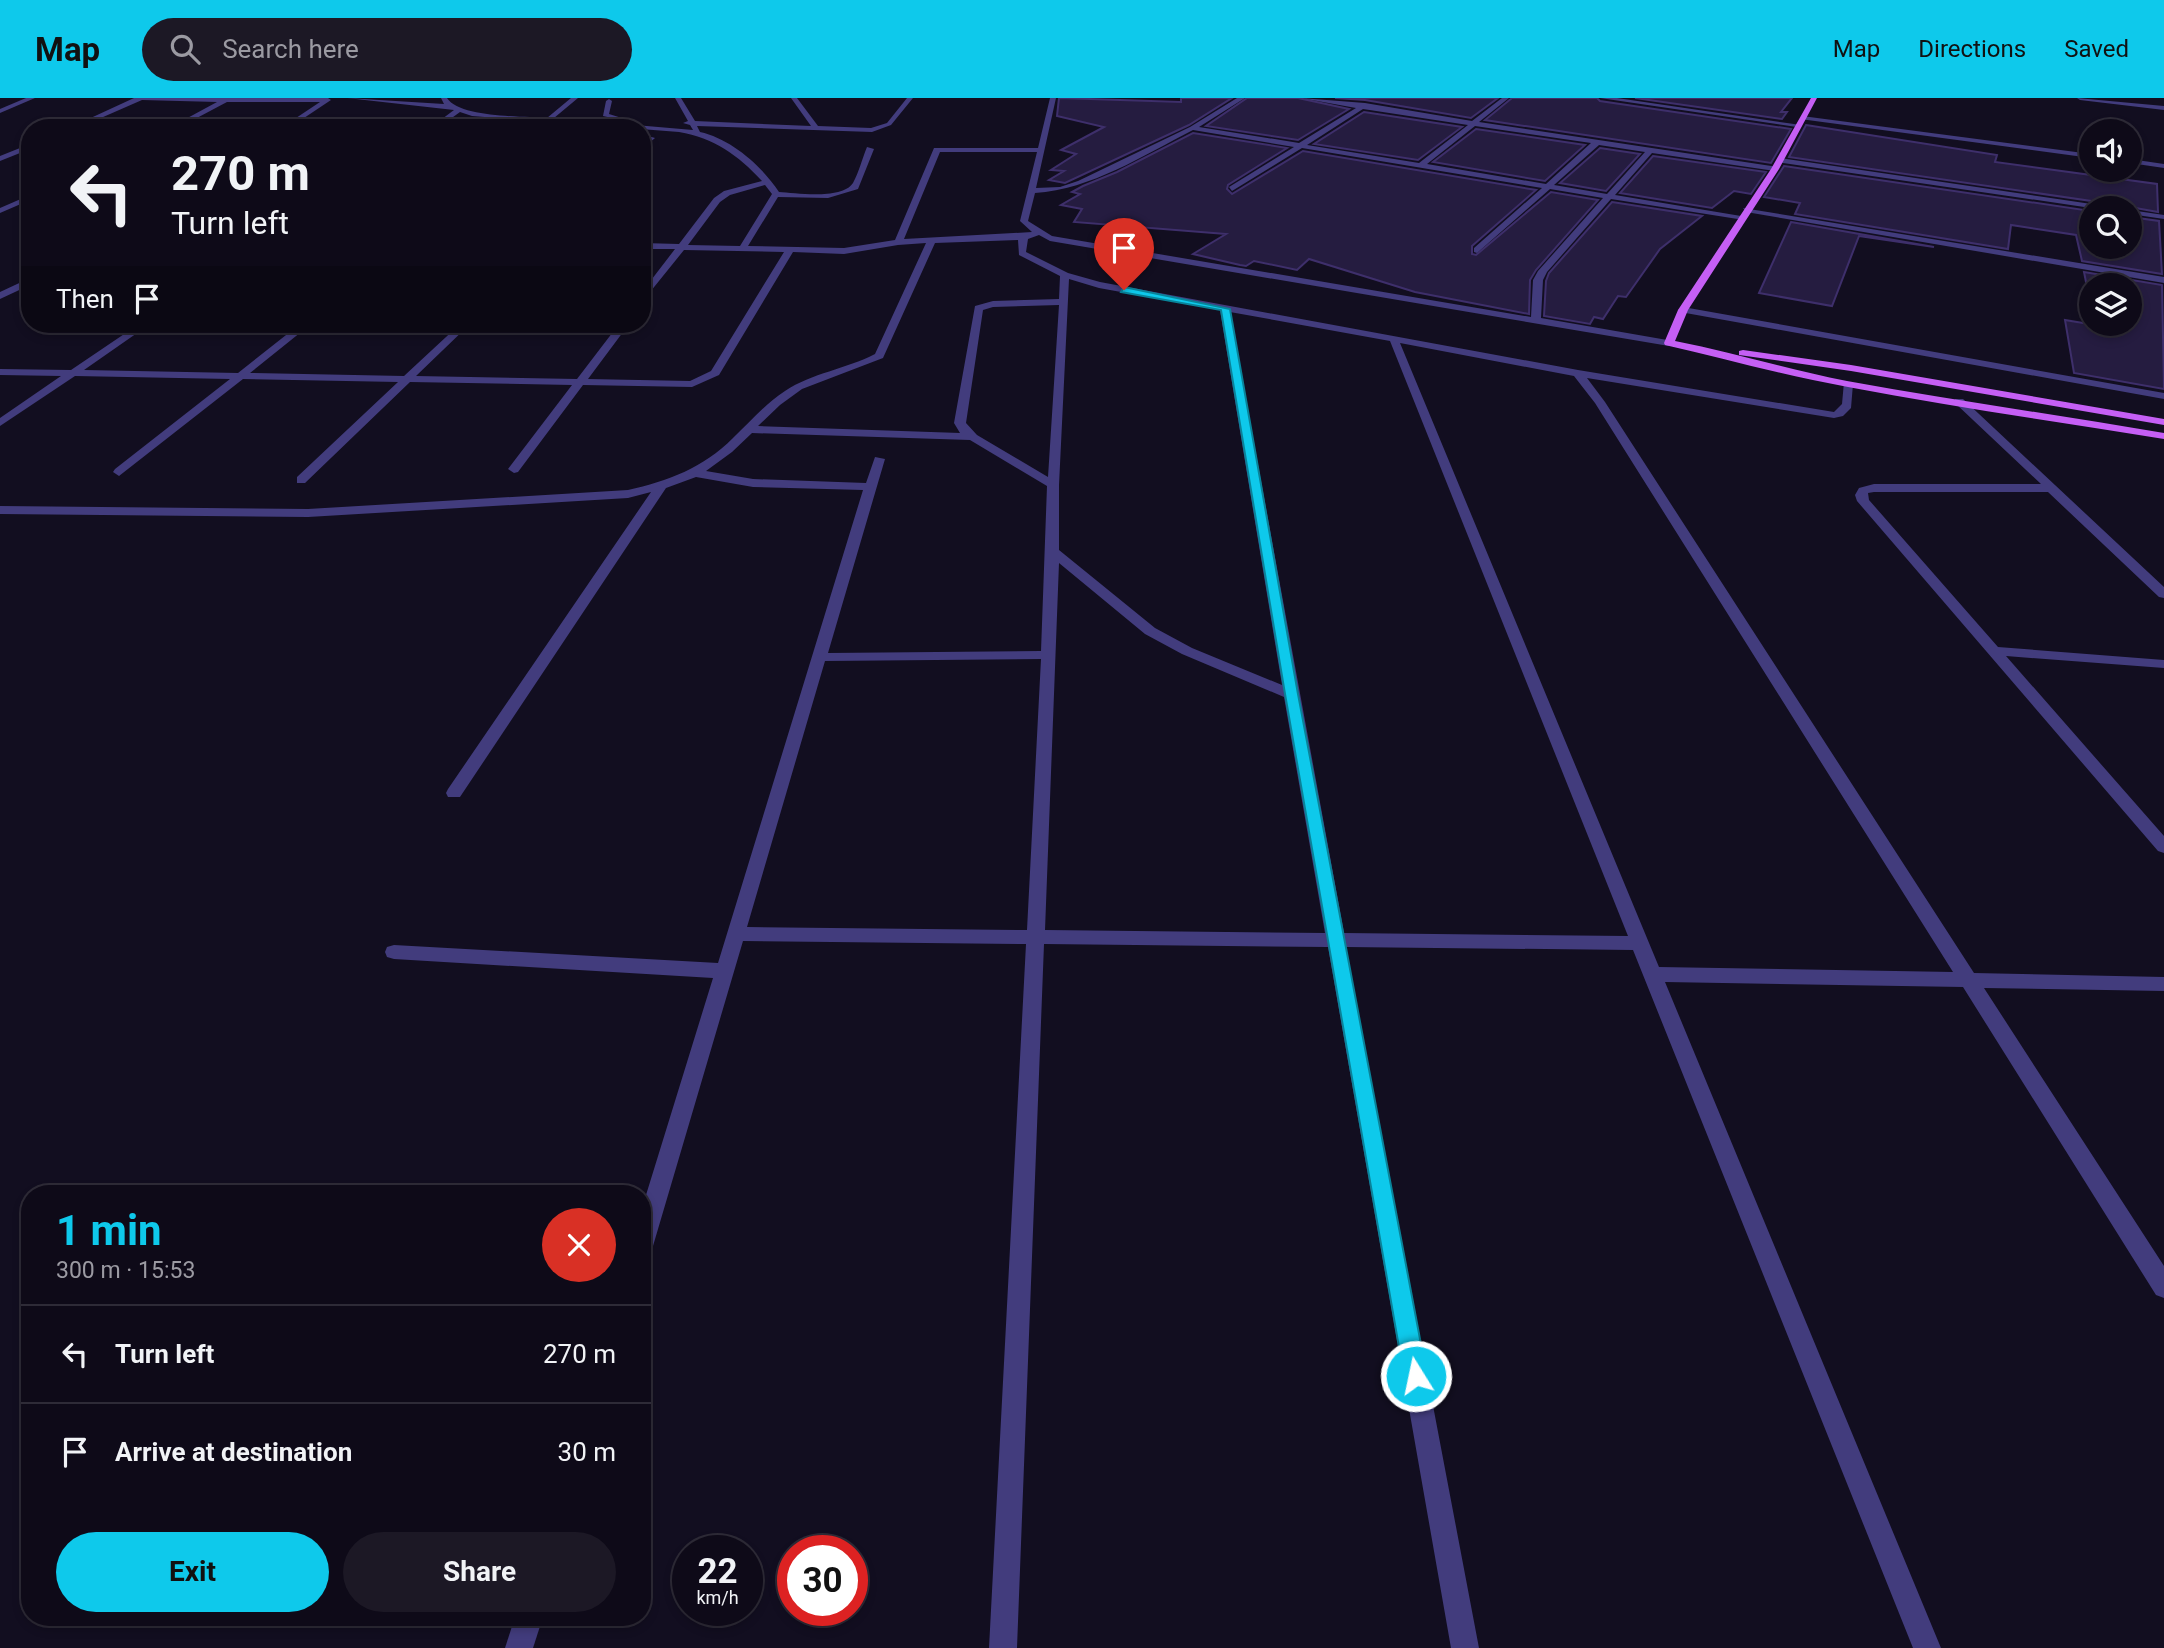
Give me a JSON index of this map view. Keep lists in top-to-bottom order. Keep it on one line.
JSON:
{"page":{"header":"Map","search":"Search here","nav":["Map","Directions","Saved"],"turn":["270 m","Turn left"],"then":"Then","heading":["1 min","300 m · 15:53"],"list":[{"name":"Turn left","value":"270 m"},{"name":"Arrive at destination","value":"30 m"}],"buttons":["Exit","Share"],"speed":"22 km/h","limit":"30"}}
